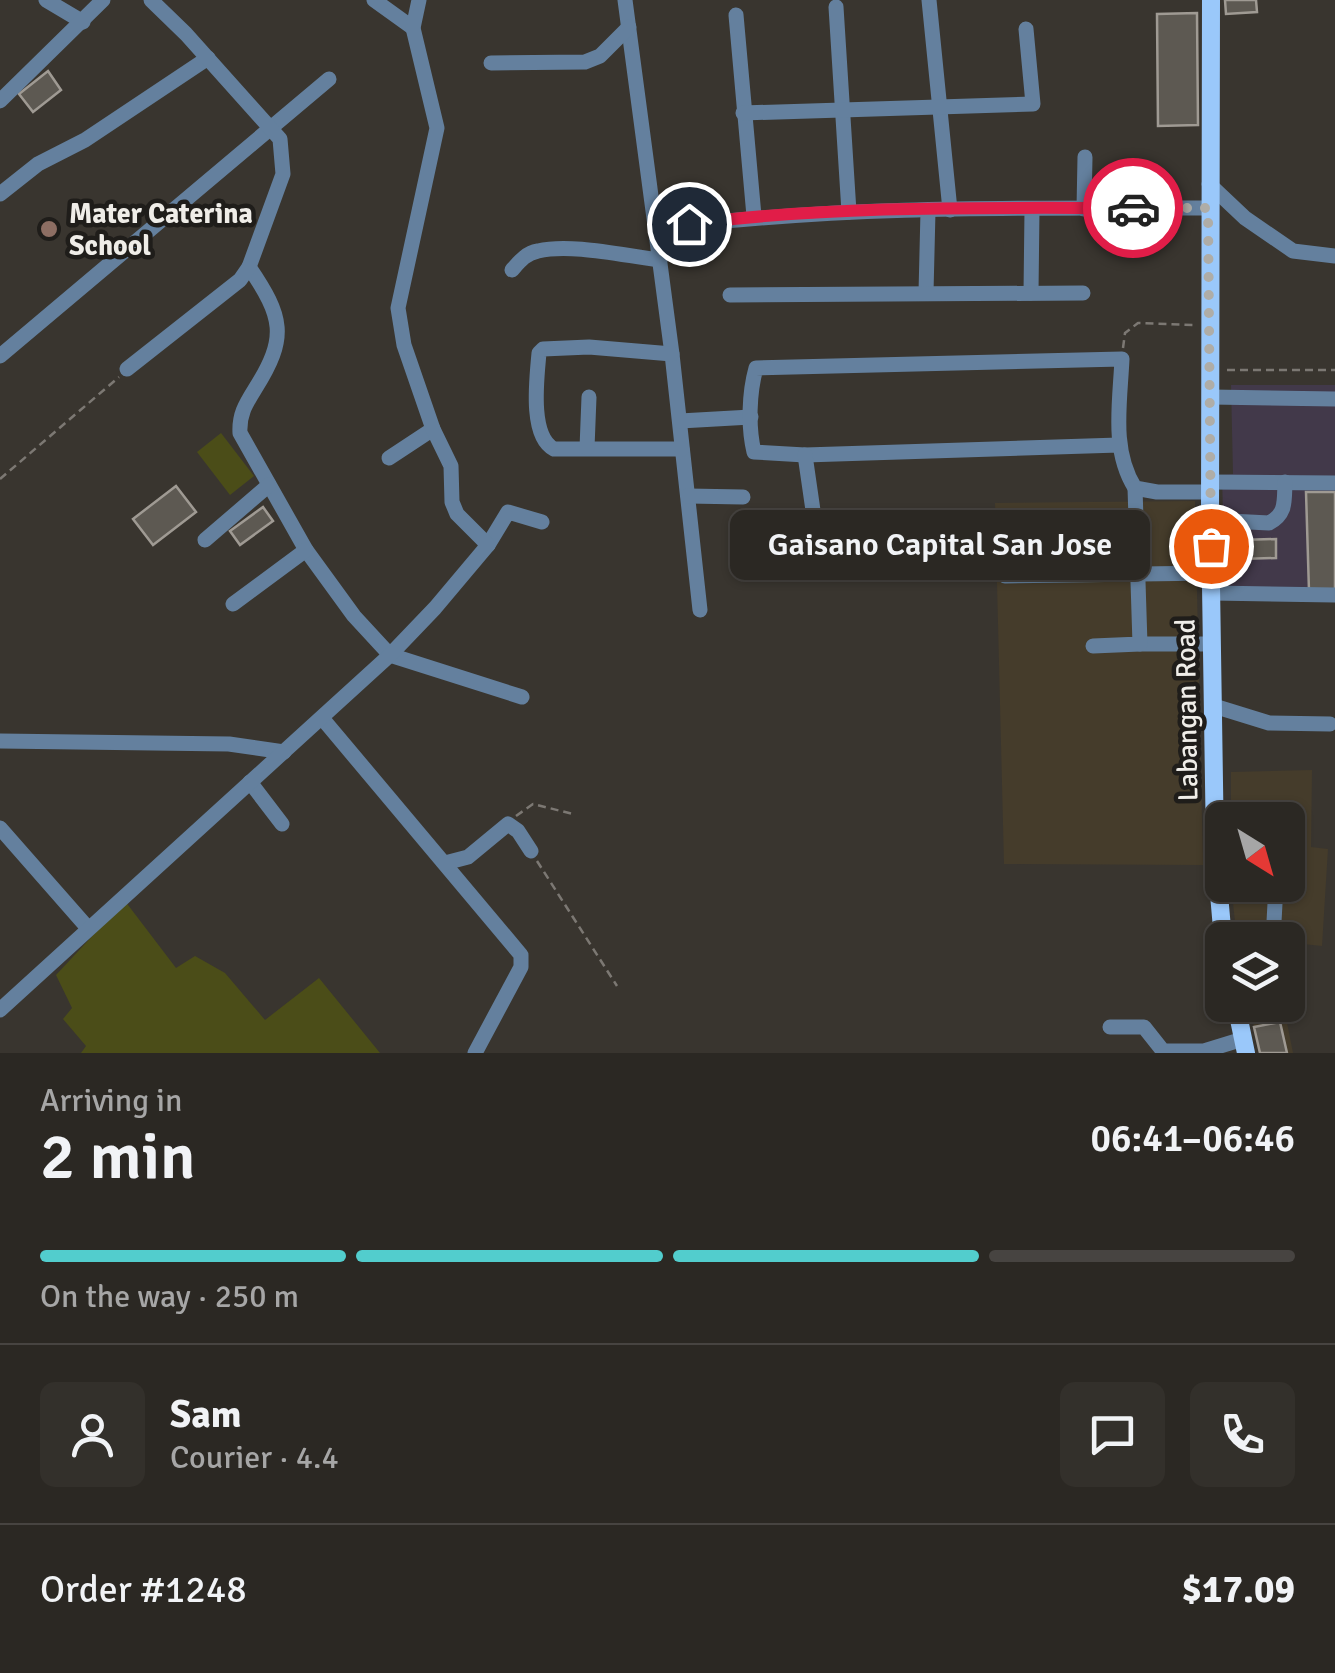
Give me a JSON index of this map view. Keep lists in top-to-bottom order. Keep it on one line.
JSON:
{"streets":{"main road":["Labangan Road"]},"places":["Mater Caterina School","Gaisano Capital San Jose"],"north":"bottom right","page":{"bubble":"Gaisano Capital San Jose","heading":["2 min","Arriving in","06:41–06:46"],"panel":["Sam","Courier · 4.4","Order #1248","$17.09"],"bar":"On the way · 250 m"}}
